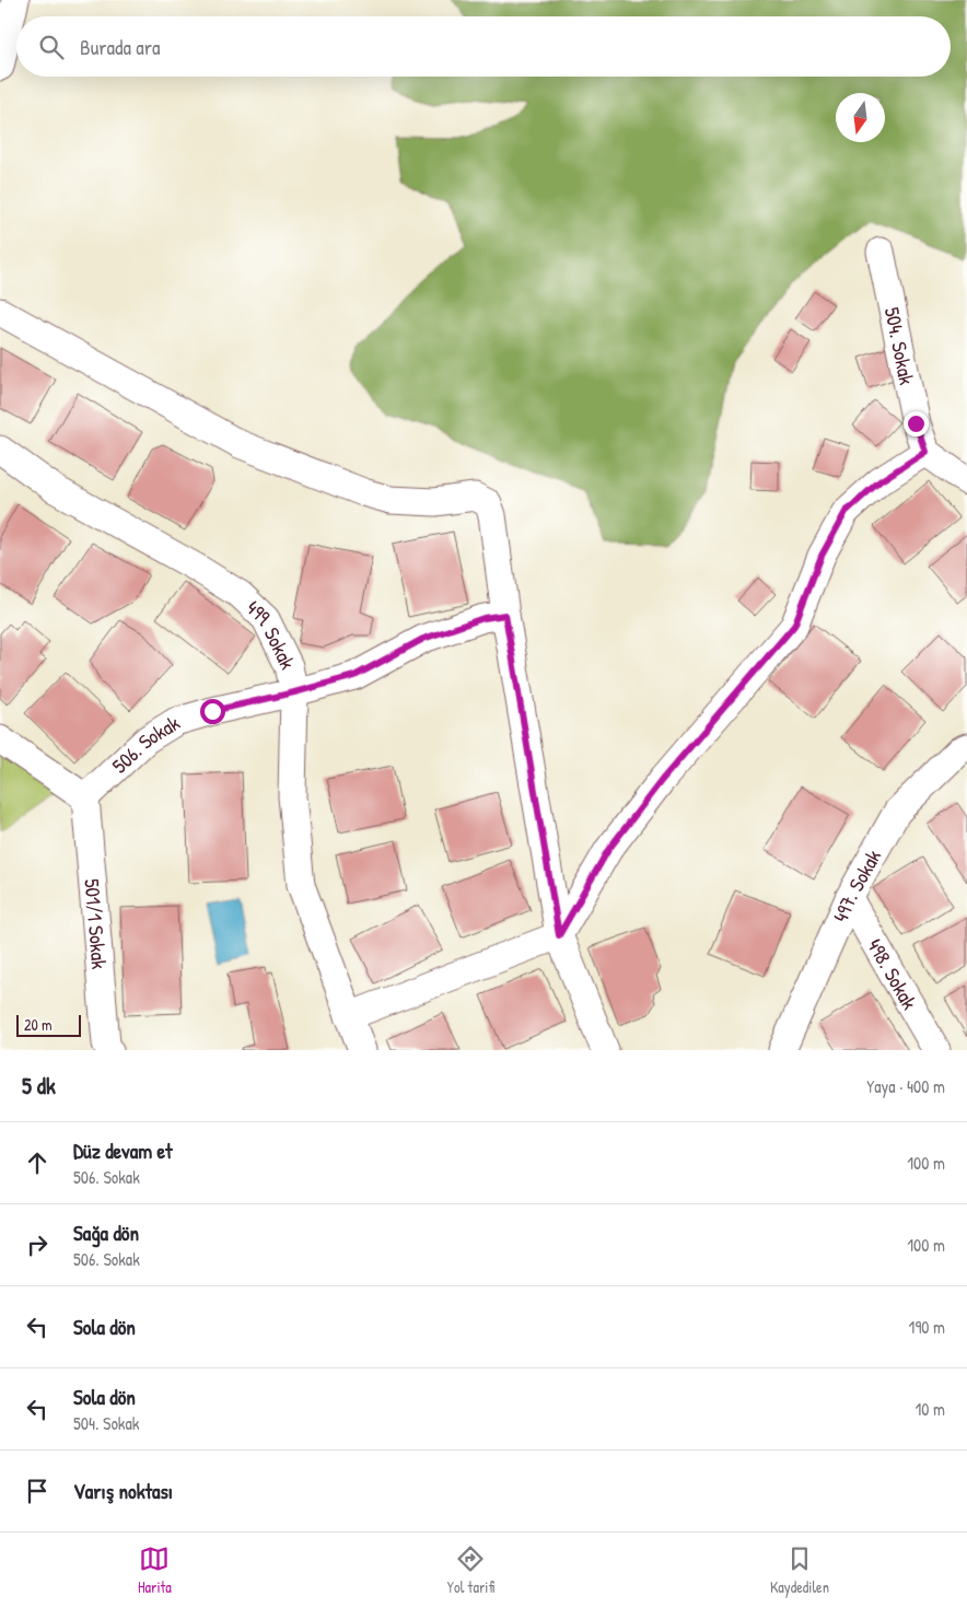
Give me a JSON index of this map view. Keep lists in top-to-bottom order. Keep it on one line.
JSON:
{"streets":{"street":["504. Sokak","499. Sokak","506. Sokak","497. Sokak","501/1 Sokak","498. Sokak"]},"crossings":[["499. Sokak","506. Sokak"],["506. Sokak","501/1 Sokak"],["497. Sokak","498. Sokak"]],"scale_bar":"20 m","north":"bottom","page":{"search":"Burada ara","scale":"20 m","heading":["5 dk","Yaya · 400 m"],"list":[["Düz devam et","506. Sokak","100 m"],["Sağa dön","506. Sokak","100 m"],["Sola dön","190 m"],["Sola dön","504. Sokak","10 m"],"Varış noktası"],"nav":["Harita","Yol tarifi","Kaydedilen"]}}
